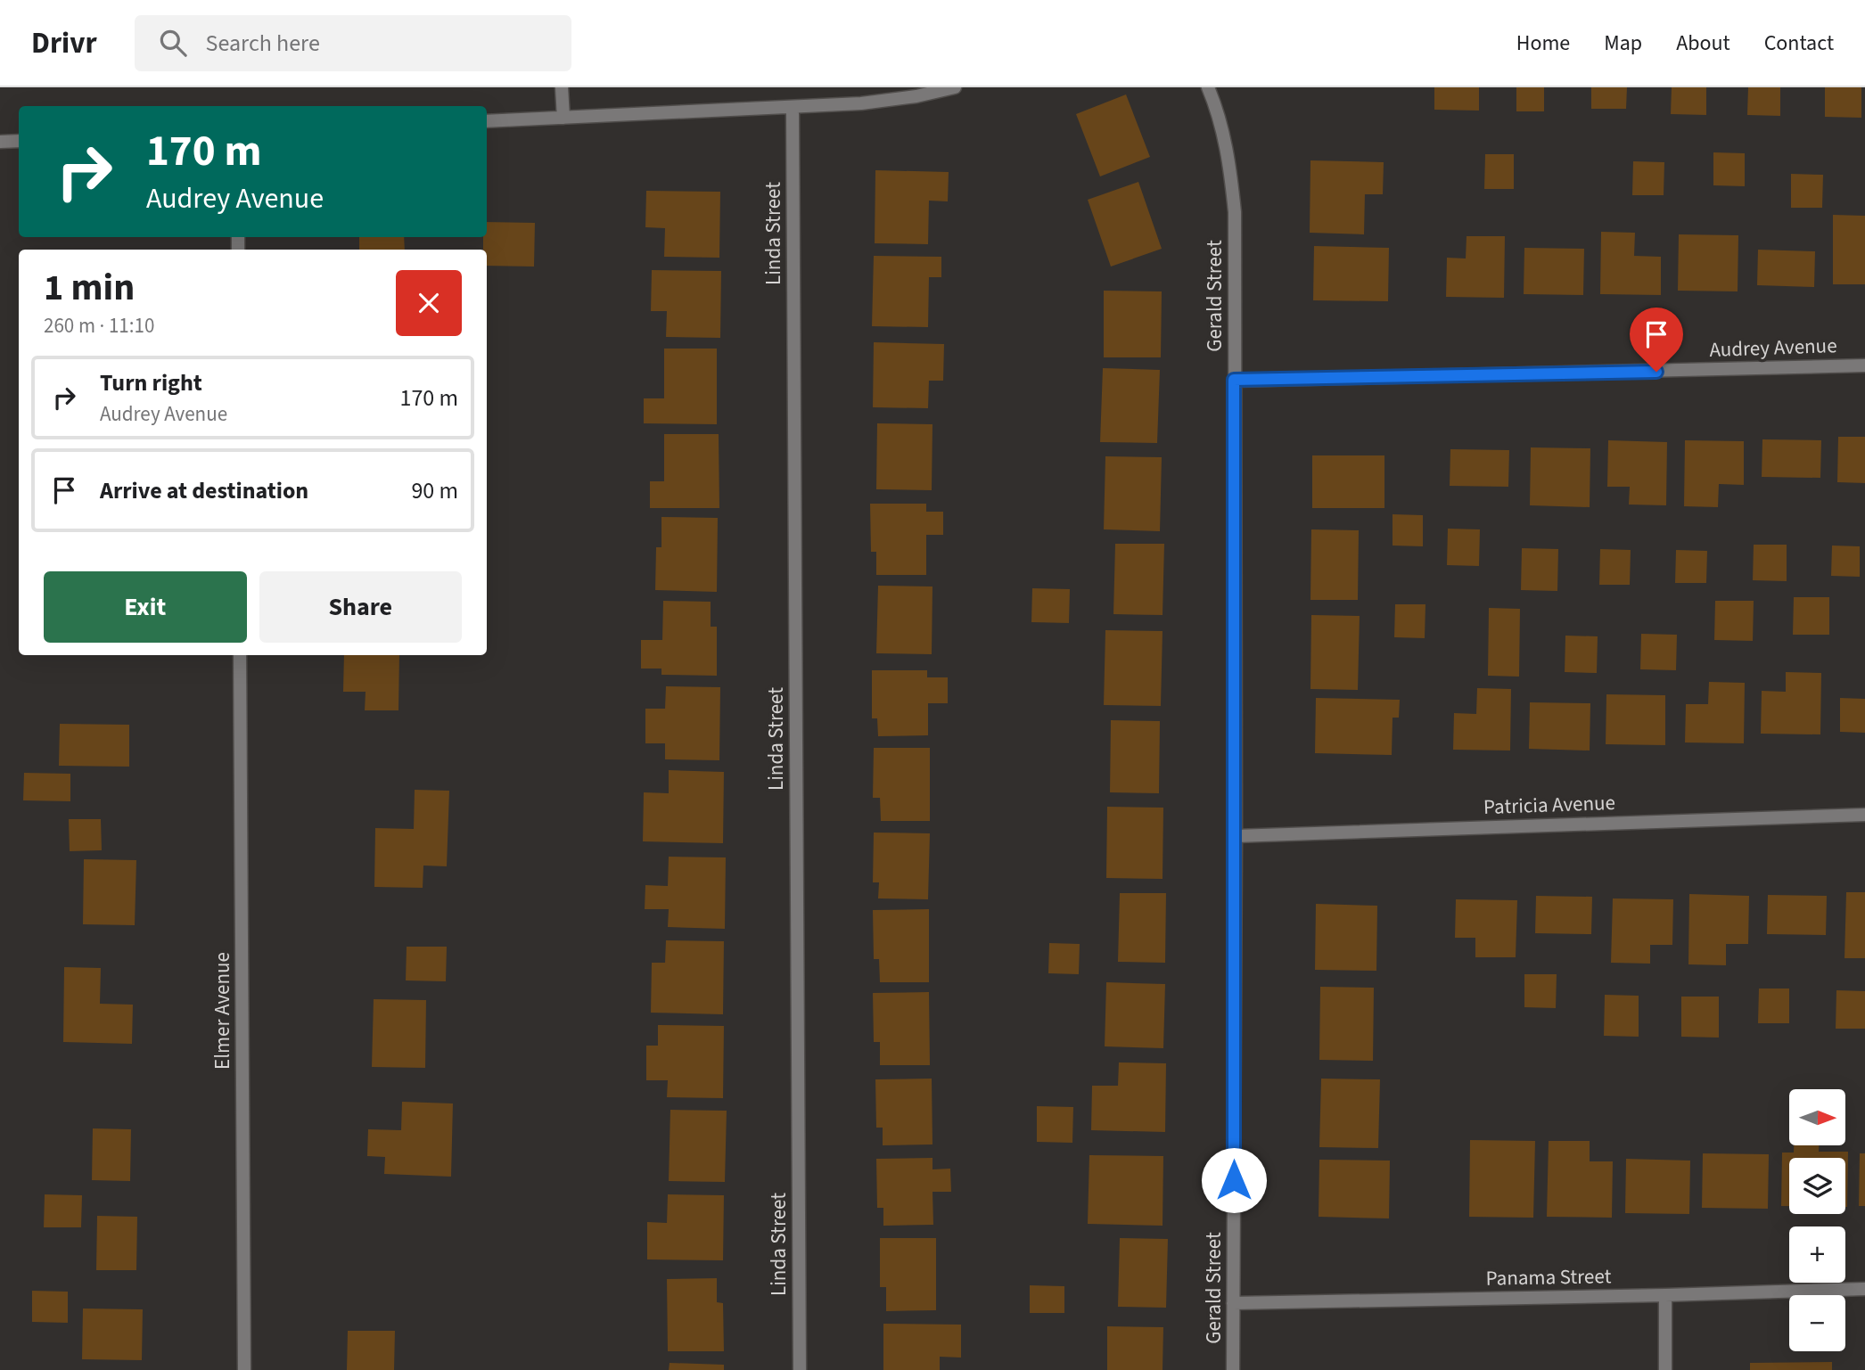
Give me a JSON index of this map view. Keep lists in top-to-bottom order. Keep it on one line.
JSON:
{"streets":{"street":["Linda Street","Gerald Street","Audrey Avenue","Patricia Avenue","Elmer Avenue","Panama Street"]},"crossings":[["Gerald Street","Audrey Avenue"],["Gerald Street","Patricia Avenue"],["Gerald Street","Panama Street"]],"north":"right","page":{"header":"Drivr","search":"Search here","nav":["Home","Map","About","Contact"],"turn":["170 m","Audrey Avenue"],"heading":["1 min","260 m · 11:10"],"list":[{"name":"Turn right","note":"Audrey Avenue","value":"170 m"},{"name":"Arrive at destination","value":"90 m"}],"buttons":["Exit","Share"],"map_buttons":["+","−"]}}
